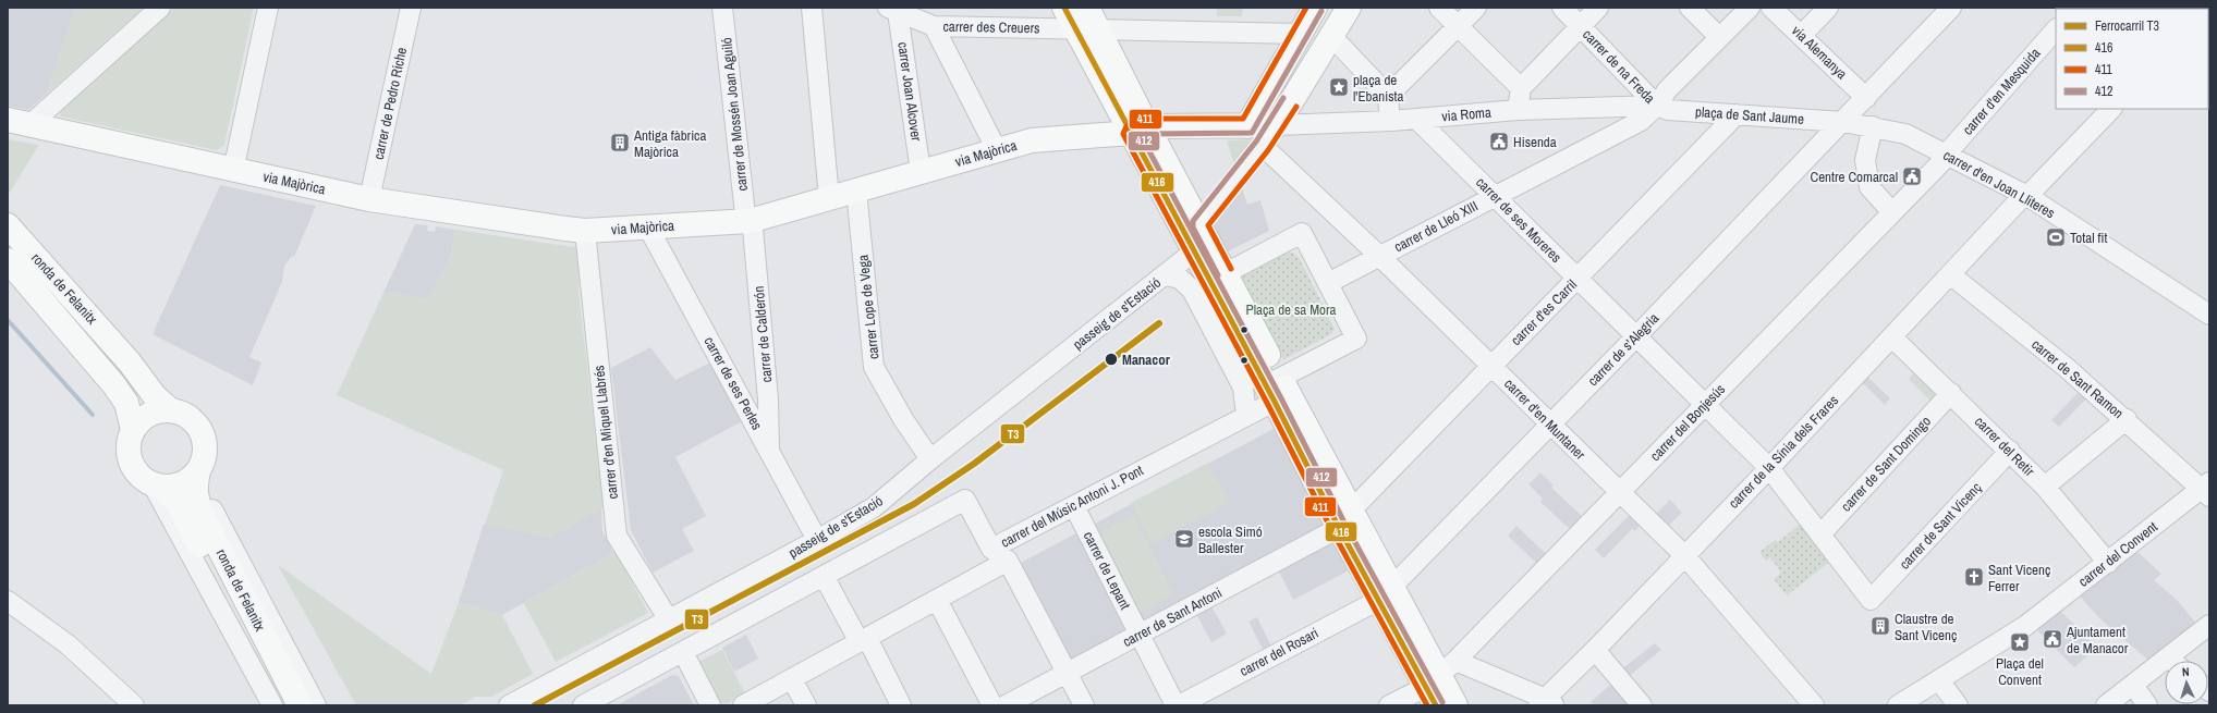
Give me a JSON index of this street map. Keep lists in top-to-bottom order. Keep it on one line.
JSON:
{"streets":{"main road":["via Majòrica","ronda de Felanitx"],"street":["carrer des Creuers","via Alemanya","carrer de na Freda","carrer Joan Alcover","carrer d'en Mesquida","carrer de Pedro Riche","carrer de Mossén Joan Aguiló","via Roma","plaça de Sant Jaume","carrer d'en Joan Lliteres","carrer de ses Moreres","carrer de Lleó XIII","carrer Lope de Vega","carrer d'es Carril","passeig de s'Estació","carrer de Calderón","carrer de s'Alegria","carrer de Sant Ramon","carrer de ses Perles","carrer d'en Muntaner","carrer del Bonjesús","carrer d'en Miquel Llabrés","carrer del Retir","carrer de la Sínia dels Frares","carrer de Sant Domingo","carrer del Músic Antoni J. Pont","carrer de Sant Vicenç","carrer del Convent","carrer de Lepant","carrer de Sant Antoni","carrer del Rosari"]},"crossings":[["carrer des Creuers","carrer Joan Alcover"],["via Alemanya","carrer de s'Alegria"],["carrer de na Freda","via Roma"],["carrer de na Freda","plaça de Sant Jaume"],["carrer de na Freda","carrer de Lleó XIII"],["carrer Joan Alcover","via Majòrica"],["carrer d'en Mesquida","carrer d'en Joan Lliteres"],["carrer d'en Mesquida","carrer del Bonjesús"],["carrer de Pedro Riche","via Majòrica"],["carrer de Mossén Joan Aguiló","via Majòrica"],["carrer de Mossén Joan Aguiló","carrer de Calderón"],["via Roma","plaça de Sant Jaume"],["via Roma","via Majòrica"],["via Roma","carrer de ses Moreres"],["via Roma","carrer de Lleó XIII"],["via Roma","passeig de s'Estació"],["plaça de Sant Jaume","carrer d'en Joan Lliteres"],["plaça de Sant Jaume","carrer de Lleó XIII"],["plaça de Sant Jaume","carrer d'es Carril"],["plaça de Sant Jaume","carrer de s'Alegria"],["via Majòrica","carrer Lope de Vega"],["via Majòrica","passeig de s'Estació"],["via Majòrica","carrer de Calderón"],["via Majòrica","carrer de ses Perles"],["via Majòrica","carrer d'en Miquel Llabrés"],["carrer d'en Joan Lliteres","carrer de s'Alegria"],["carrer d'en Joan Lliteres","carrer del Bonjesús"],["carrer d'en Joan Lliteres","carrer de la Sínia dels Frares"],["carrer de ses Moreres","carrer de Lleó XIII"],["carrer de ses Moreres","carrer d'es Carril"],["carrer de ses Moreres","carrer de s'Alegria"],["carrer de ses Moreres","carrer del Bonjesús"],["carrer de ses Moreres","carrer de la Sínia dels Frares"],["carrer de ses Moreres","carrer de Sant Domingo"],["carrer de ses Moreres","carrer de Sant Vicenç"],["carrer de Lleó XIII","carrer d'en Muntaner"],["carrer Lope de Vega","passeig de s'Estació"],["carrer d'es Carril","carrer d'en Muntaner"],["carrer d'es Carril","carrer de Sant Antoni"],["passeig de s'Estació","carrer de ses Perles"],["passeig de s'Estació","carrer d'en Muntaner"],["passeig de s'Estació","carrer d'en Miquel Llabrés"],["carrer de Calderón","carrer de ses Perles"],["carrer de s'Alegria","carrer d'en Muntaner"],["carrer de s'Alegria","carrer del Rosari"],["carrer de Sant Ramon","carrer de la Sínia dels Frares"],["carrer de Sant Ramon","carrer del Convent"],["carrer d'en Muntaner","carrer del Bonjesús"],["carrer d'en Muntaner","carrer de la Sínia dels Frares"],["carrer del Retir","carrer de la Sínia dels Frares"],["carrer del Retir","carrer de Sant Domingo"],["carrer del Retir","carrer de Sant Vicenç"],["carrer del Retir","carrer del Convent"],["carrer del Músic Antoni J. Pont","carrer de Lepant"],["carrer de Lepant","carrer de Sant Antoni"],["carrer de Lepant","carrer del Rosari"]],"parks":["Plaça de sa Mora"],"places":{"place":["plaça de l'Ebanista","Plaça del Convent"],"public building":["Hisenda","Centre Comarcal","Ajuntament de Manacor"],"building":["Antiga fàbrica Majòrica","Claustre de Sant Vicenç"],"sports":["Total fit"],"other":["Manacor"],"school or university":["escola Simó Ballester"],"church":["Sant Vicenç Ferrer"]},"lines":["transit line 416","transit line 411","transit line 412","rail line T3"],"legend":["Ferrocarril T3","416","411","412"],"north":"top"}
